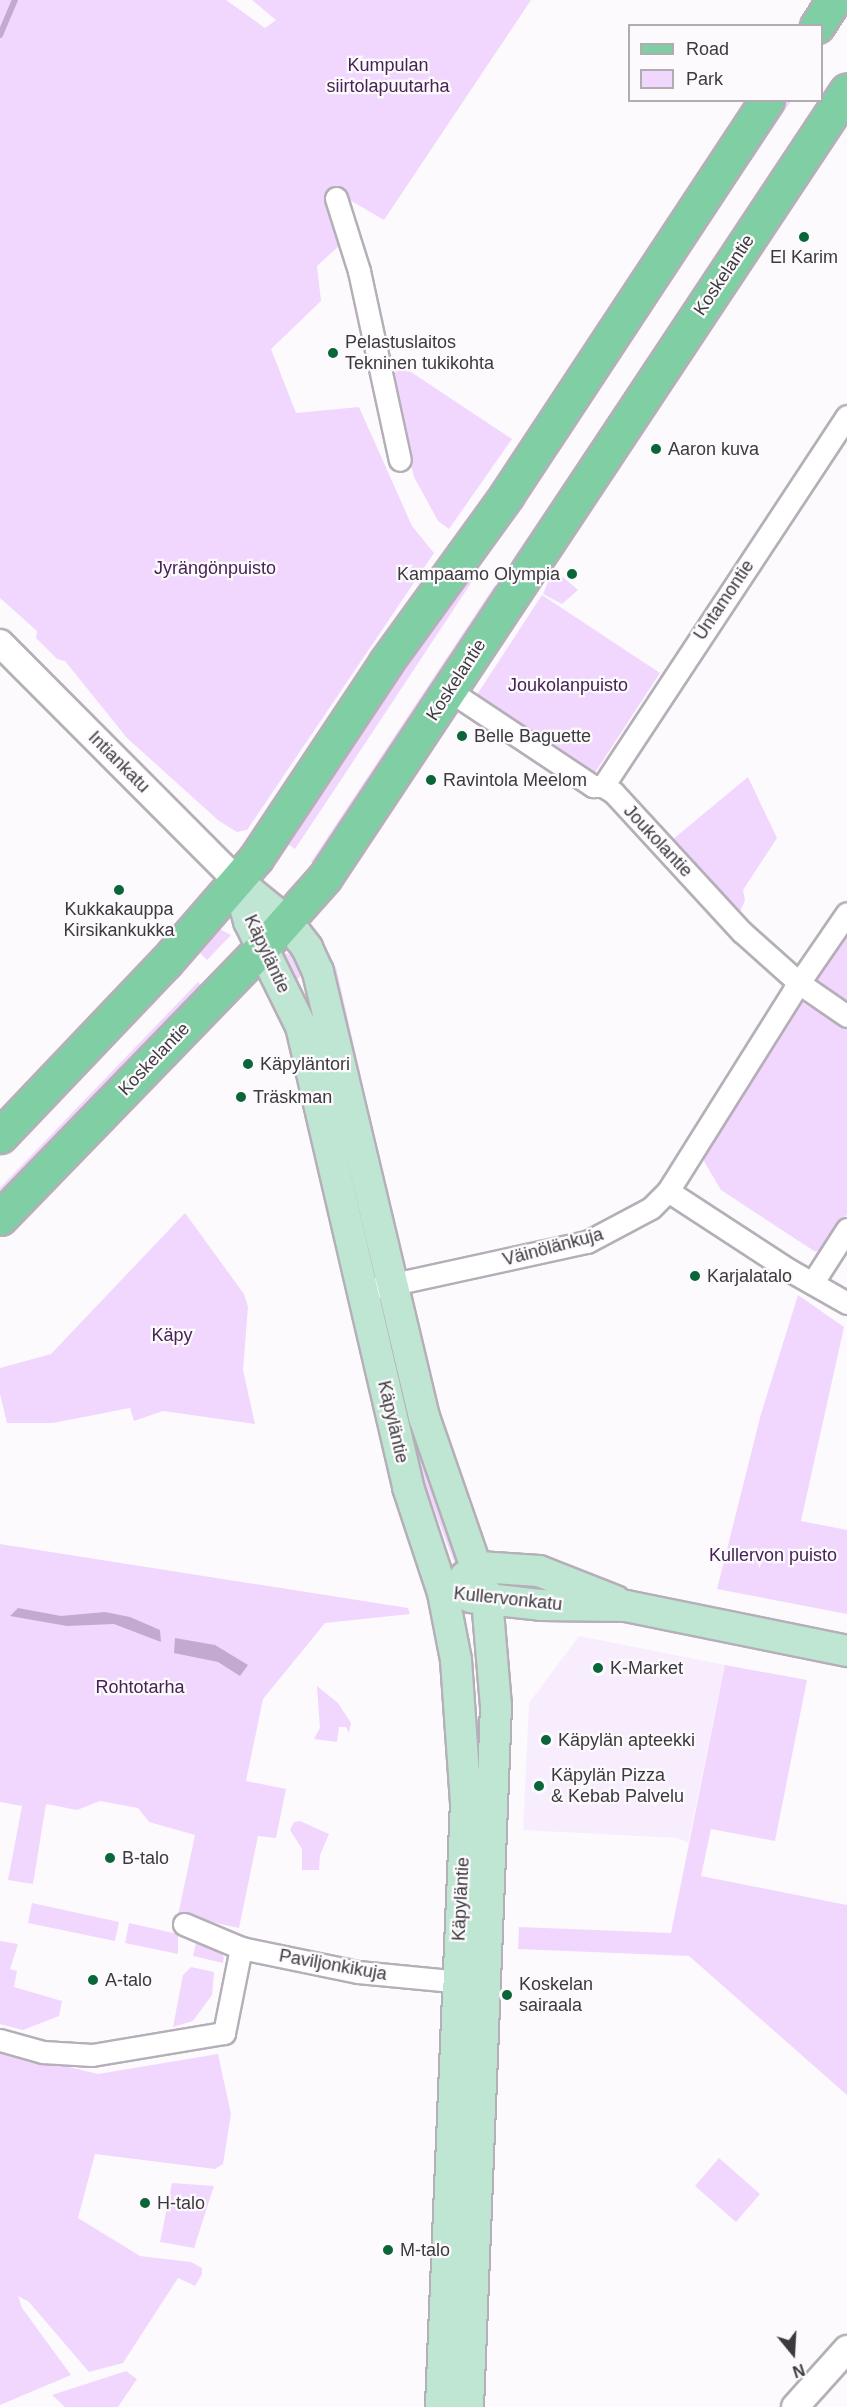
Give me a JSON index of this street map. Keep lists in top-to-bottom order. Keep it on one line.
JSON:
{"streets":{"main road":["Koskelantie","Käpyläntie","Kullervonkatu"],"street":["Untamontie","Intiankatu","Joukolantie","Väinölänkuja","Paviljonkikuja"]},"crossings":[["Koskelantie","Joukolantie"],["Koskelantie","Käpyläntie"],["Untamontie","Joukolantie"],["Intiankatu","Käpyläntie"],["Joukolantie","Väinölänkuja"],["Käpyläntie","Väinölänkuja"],["Käpyläntie","Kullervonkatu"],["Käpyläntie","Paviljonkikuja"]],"parks":["Kumpulan siirtolapuutarha","Jyrängönpuisto","Joukolanpuisto","Käpy","Kullervon puisto","Rohtotarha"],"places":["El Karim","Pelastuslaitos Tekninen tukikohta","Aaron kuva","Kampaamo Olympia","Belle Baguette","Ravintola Meelom","Kukkakauppa Kirsikankukka","Käpyläntori","Träskman","Karjalatalo","K-Market","Käpylän apteekki","Käpylän Pizza & Kebab Palvelu","B-talo","A-talo","Koskelan sairaala","H-talo","M-talo"],"legend":["Road","Park"],"north":"bottom"}
